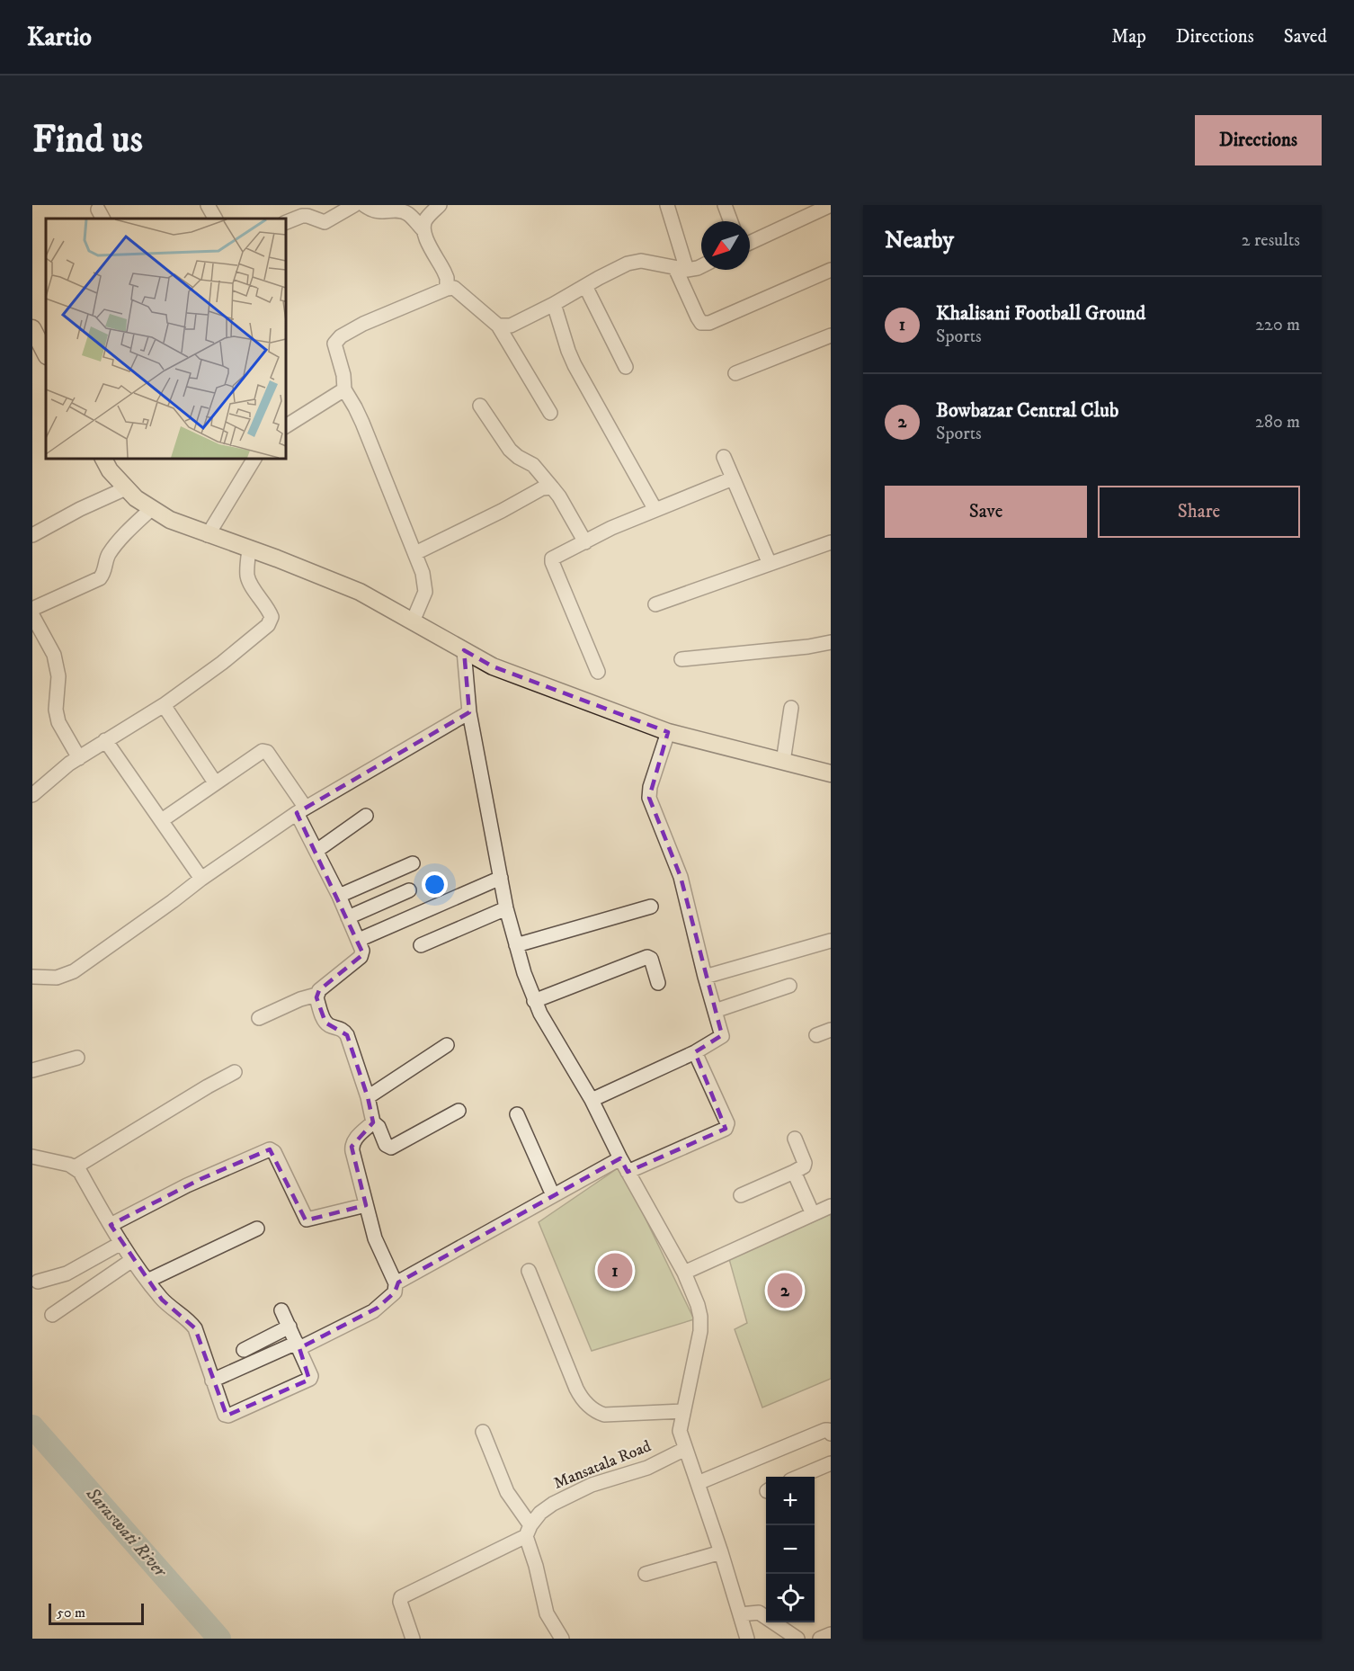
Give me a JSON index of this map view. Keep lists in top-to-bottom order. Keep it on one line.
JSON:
{"streets":{"street":["Mansatala Road"]},"water":["Saraswati River"],"scale_bar":"50 m","north":"bottom left","page":{"header":"Kartio","nav":["Map","Directions","Saved"],"buttons":["Directions",["Save","Share"]],"title":"Find us","heading":["Nearby","2 results"],"list":[{"mark":"1","name":"Khalisani Football Ground","note":"Sports","value":"220 m"},{"mark":"2","name":"Bowbazar Central Club","note":"Sports","value":"280 m"}],"pins":["1","2"],"map_buttons":["+","−"],"scale":"50 m"}}
